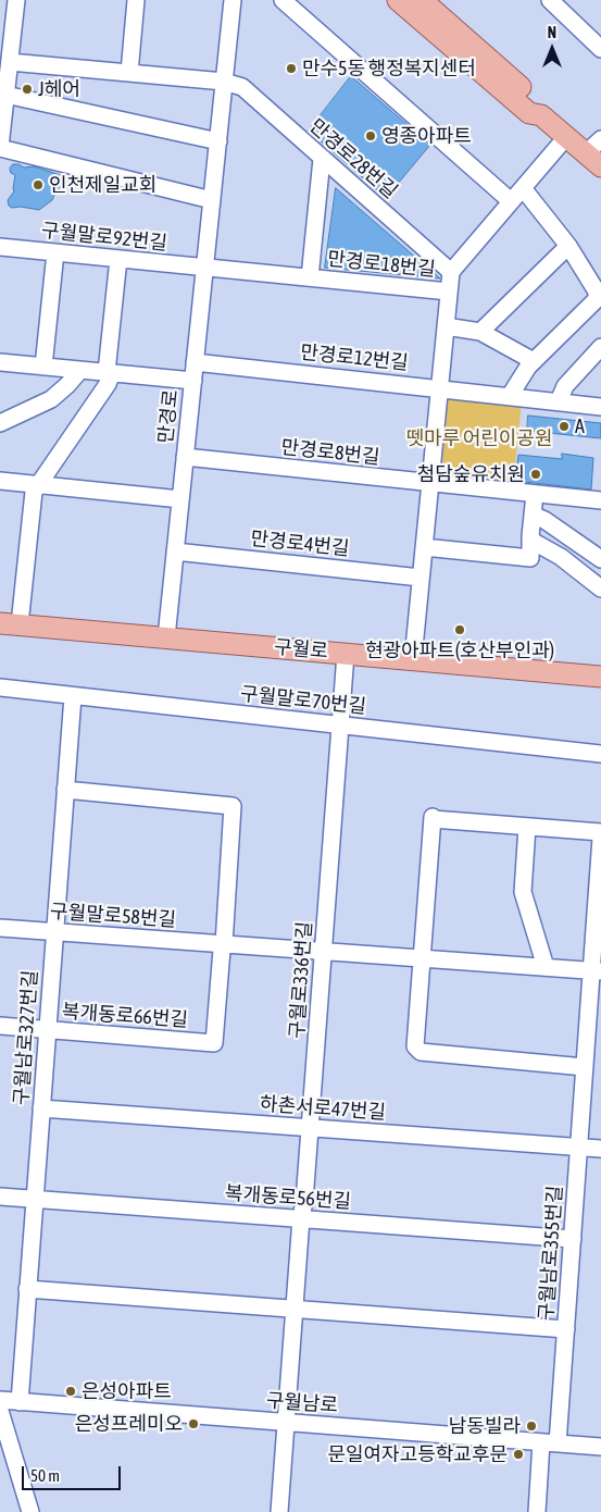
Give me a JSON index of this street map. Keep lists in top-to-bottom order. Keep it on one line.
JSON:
{"streets":{"main road":["구월로"],"street":["만경로28번길","구월말로92번길","만경로18번길","만경로12번길","만경로","만경로8번길","만경로4번길","구월말로70번길","구월말로58번길","구월로336번길","복개동로66번길","구월남로327번길","하촌서로47번길","복개동로56번길","구월남로355번길","구월남로"]},"crossings":[["만경로28번길","만경로18번길"],["만경로28번길","만경로"],["구월말로92번길","만경로18번길"],["구월말로92번길","만경로"],["만경로18번길","만경로"],["만경로12번길","만경로"],["만경로","만경로8번길"],["만경로","만경로4번길"],["만경로","구월로"],["구월로","구월로336번길"],["구월말로70번길","구월로336번길"],["구월말로70번길","구월남로327번길"],["구월말로58번길","구월로336번길"],["구월말로58번길","복개동로66번길"],["구월말로58번길","구월남로327번길"],["구월말로58번길","구월남로355번길"],["구월로336번길","하촌서로47번길"],["구월로336번길","복개동로56번길"],["구월로336번길","구월남로"],["복개동로66번길","구월남로327번길"],["구월남로327번길","하촌서로47번길"],["구월남로327번길","복개동로56번길"],["구월남로327번길","구월남로"],["하촌서로47번길","구월남로355번길"],["복개동로56번길","구월남로355번길"],["구월남로355번길","구월남로"]],"parks":["뗏마루 어린이공원"],"places":["만수5동 행정복지센터","J헤어","영종아파트","인천제일교회","A","첨담숲유치원","현광아파트(호산부인과)","은성아파트","은성프레미오","남동빌라","문일여자고등학교후문"],"scale_bar":"50 m","north":"top"}
